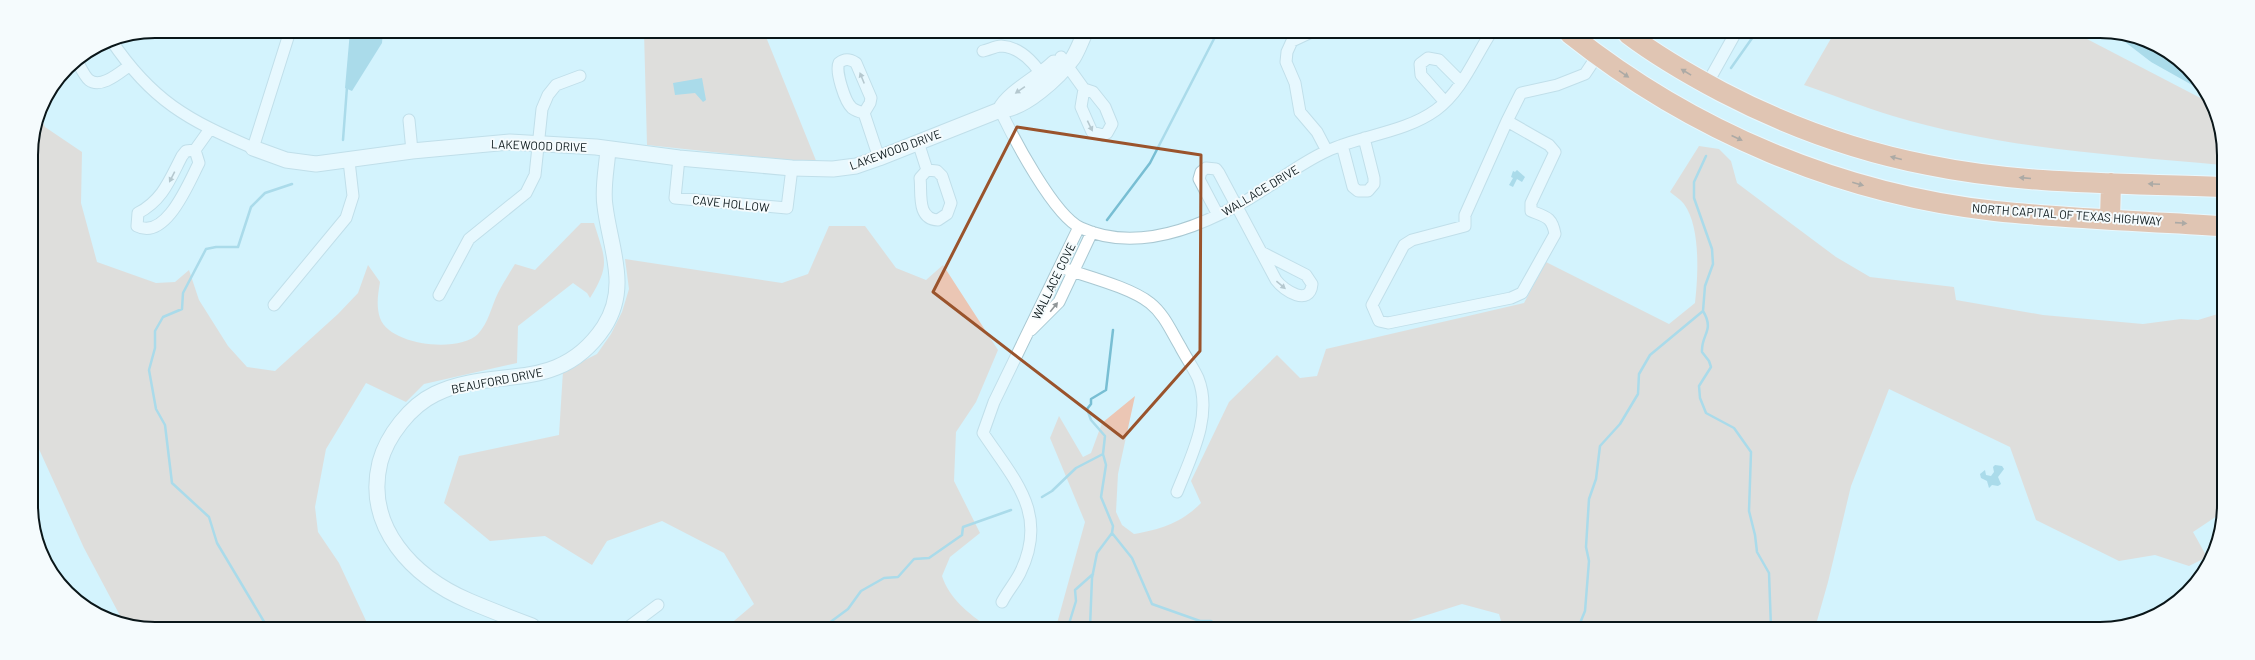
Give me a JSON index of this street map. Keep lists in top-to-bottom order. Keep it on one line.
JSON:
{"streets":{"highway":["NORTH CAPITAL OF TEXAS HIGHWAY"],"street":["LAKEWOOD DRIVE","WALLACE DRIVE","CAVE HOLLOW","WALLACE COVE","BEAUFORD DRIVE"]},"crossings":[["LAKEWOOD DRIVE","WALLACE DRIVE"],["LAKEWOOD DRIVE","CAVE HOLLOW"],["LAKEWOOD DRIVE","BEAUFORD DRIVE"],["WALLACE DRIVE","WALLACE COVE"]]}
